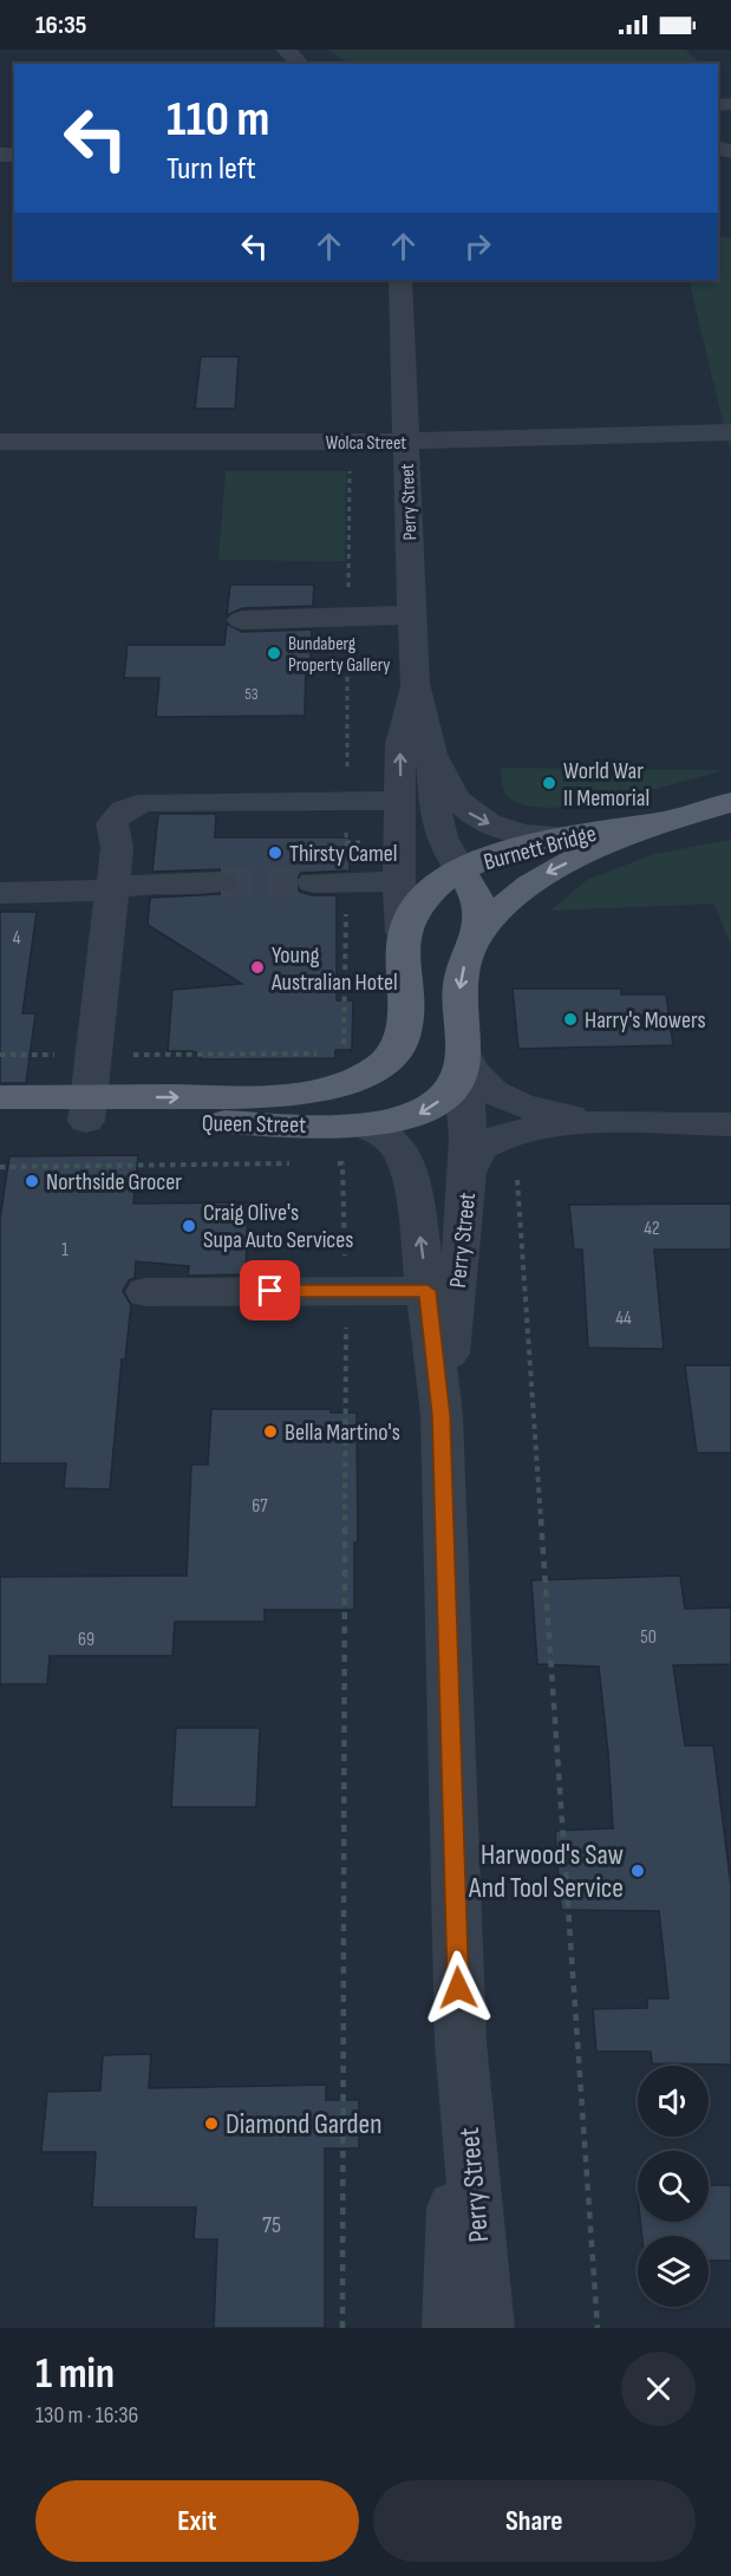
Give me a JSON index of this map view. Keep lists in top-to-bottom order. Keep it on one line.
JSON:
{"streets":{"main road":["Perry Street","Burnett Bridge","Queen Street"],"street":["Wolca Street"]},"crossings":[["Wolca Street","Perry Street"],["Perry Street","Burnett Bridge"],["Perry Street","Queen Street"]],"places":["Bundaberg Property Gallery","World War II Memorial","Thirsty Camel","Young Australian Hotel","Harry's Mowers","Northside Grocer","Craig Olive's Supa Auto Services","Bella Martino's","Harwood's Saw And Tool Service","Diamond Garden"],"house_numbers":["53","4","42","1","44","67","50","69","75"],"page":{"status":"16:35","turn":["110 m","Turn left"],"heading":["1 min","130 m · 16:36"],"buttons":["Exit","Share"]}}
